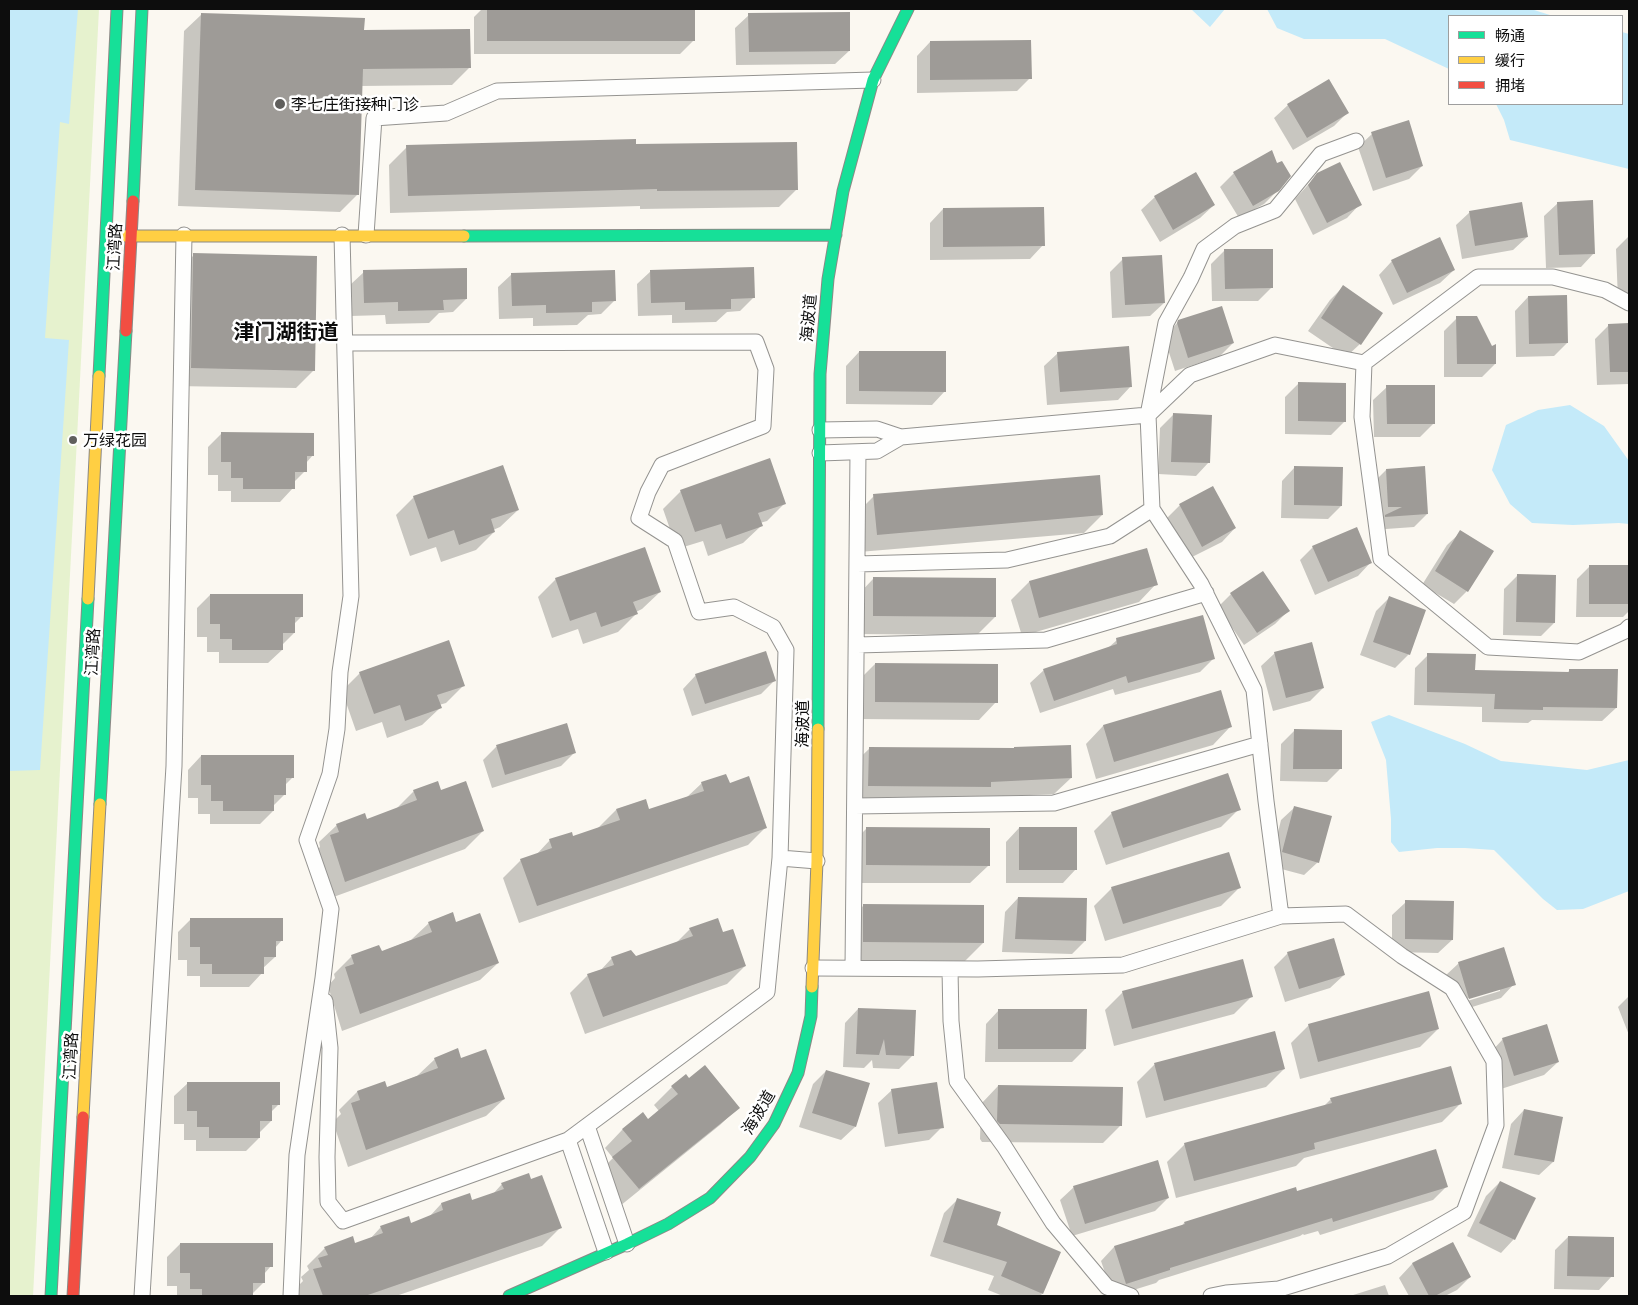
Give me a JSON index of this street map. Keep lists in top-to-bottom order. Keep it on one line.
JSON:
{"streets":{"main road":["江湾路","海波道"]},"districts":["津门湖街道"],"places":["李七庄街接种门诊","万绿花园"],"legend":["畅通","缓行","拥堵"]}
